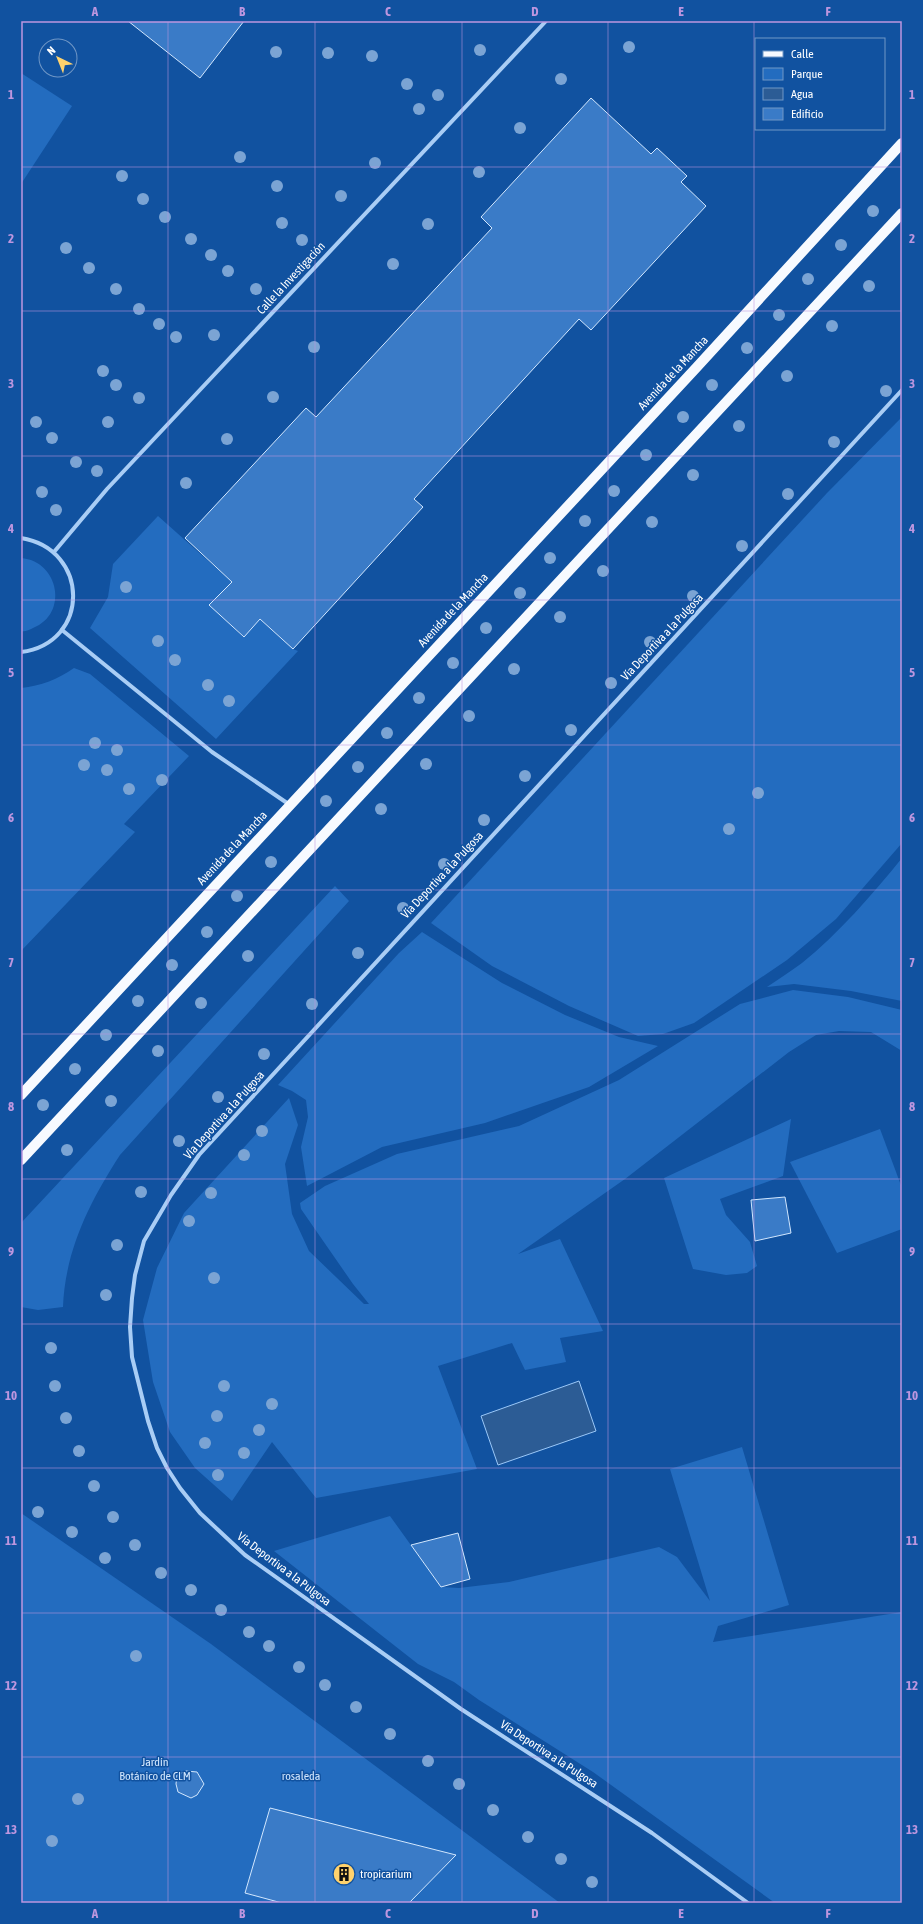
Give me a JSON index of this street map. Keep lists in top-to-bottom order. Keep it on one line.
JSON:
{"streets":{"main road":["Avenida de la Mancha"],"street":["Calle la Investigación","Vía Deportiva a la Pulgosa"]},"parks":["Jardín Botánico de CLM","rosaleda"],"places":{"building":["tropicarium"]},"legend":["Calle","Parque","Agua","Edificio"],"north":"top left","grid":{"columns":["A","B","C","D","E","F"],"rows":["1","2","3","4","5","6","7","8","9","10","11","12","13"]}}
